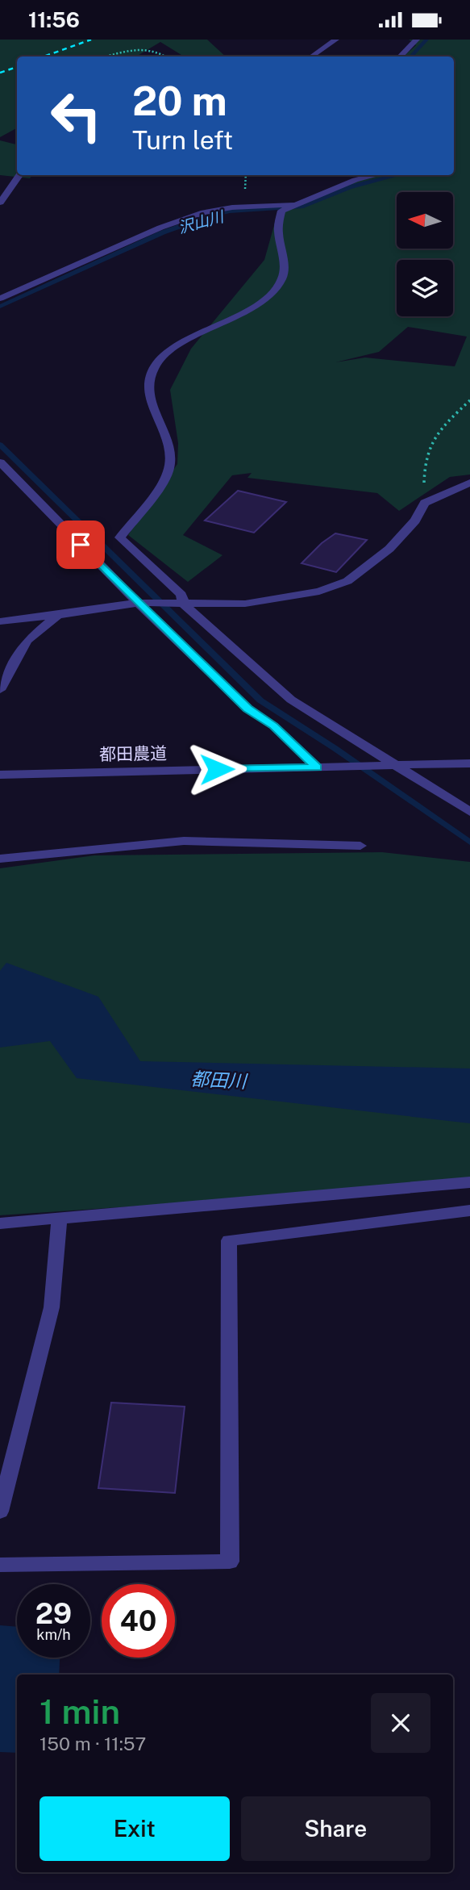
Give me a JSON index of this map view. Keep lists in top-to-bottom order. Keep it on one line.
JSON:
{"streets":{"street":["都田農道"]},"water":["沢山川","都田川"],"north":"left","page":{"status":"11:56","turn":["20 m","Turn left"],"speed":"29 km/h","limit":"40","heading":["1 min","150 m · 11:57"],"buttons":["Exit","Share"]}}
